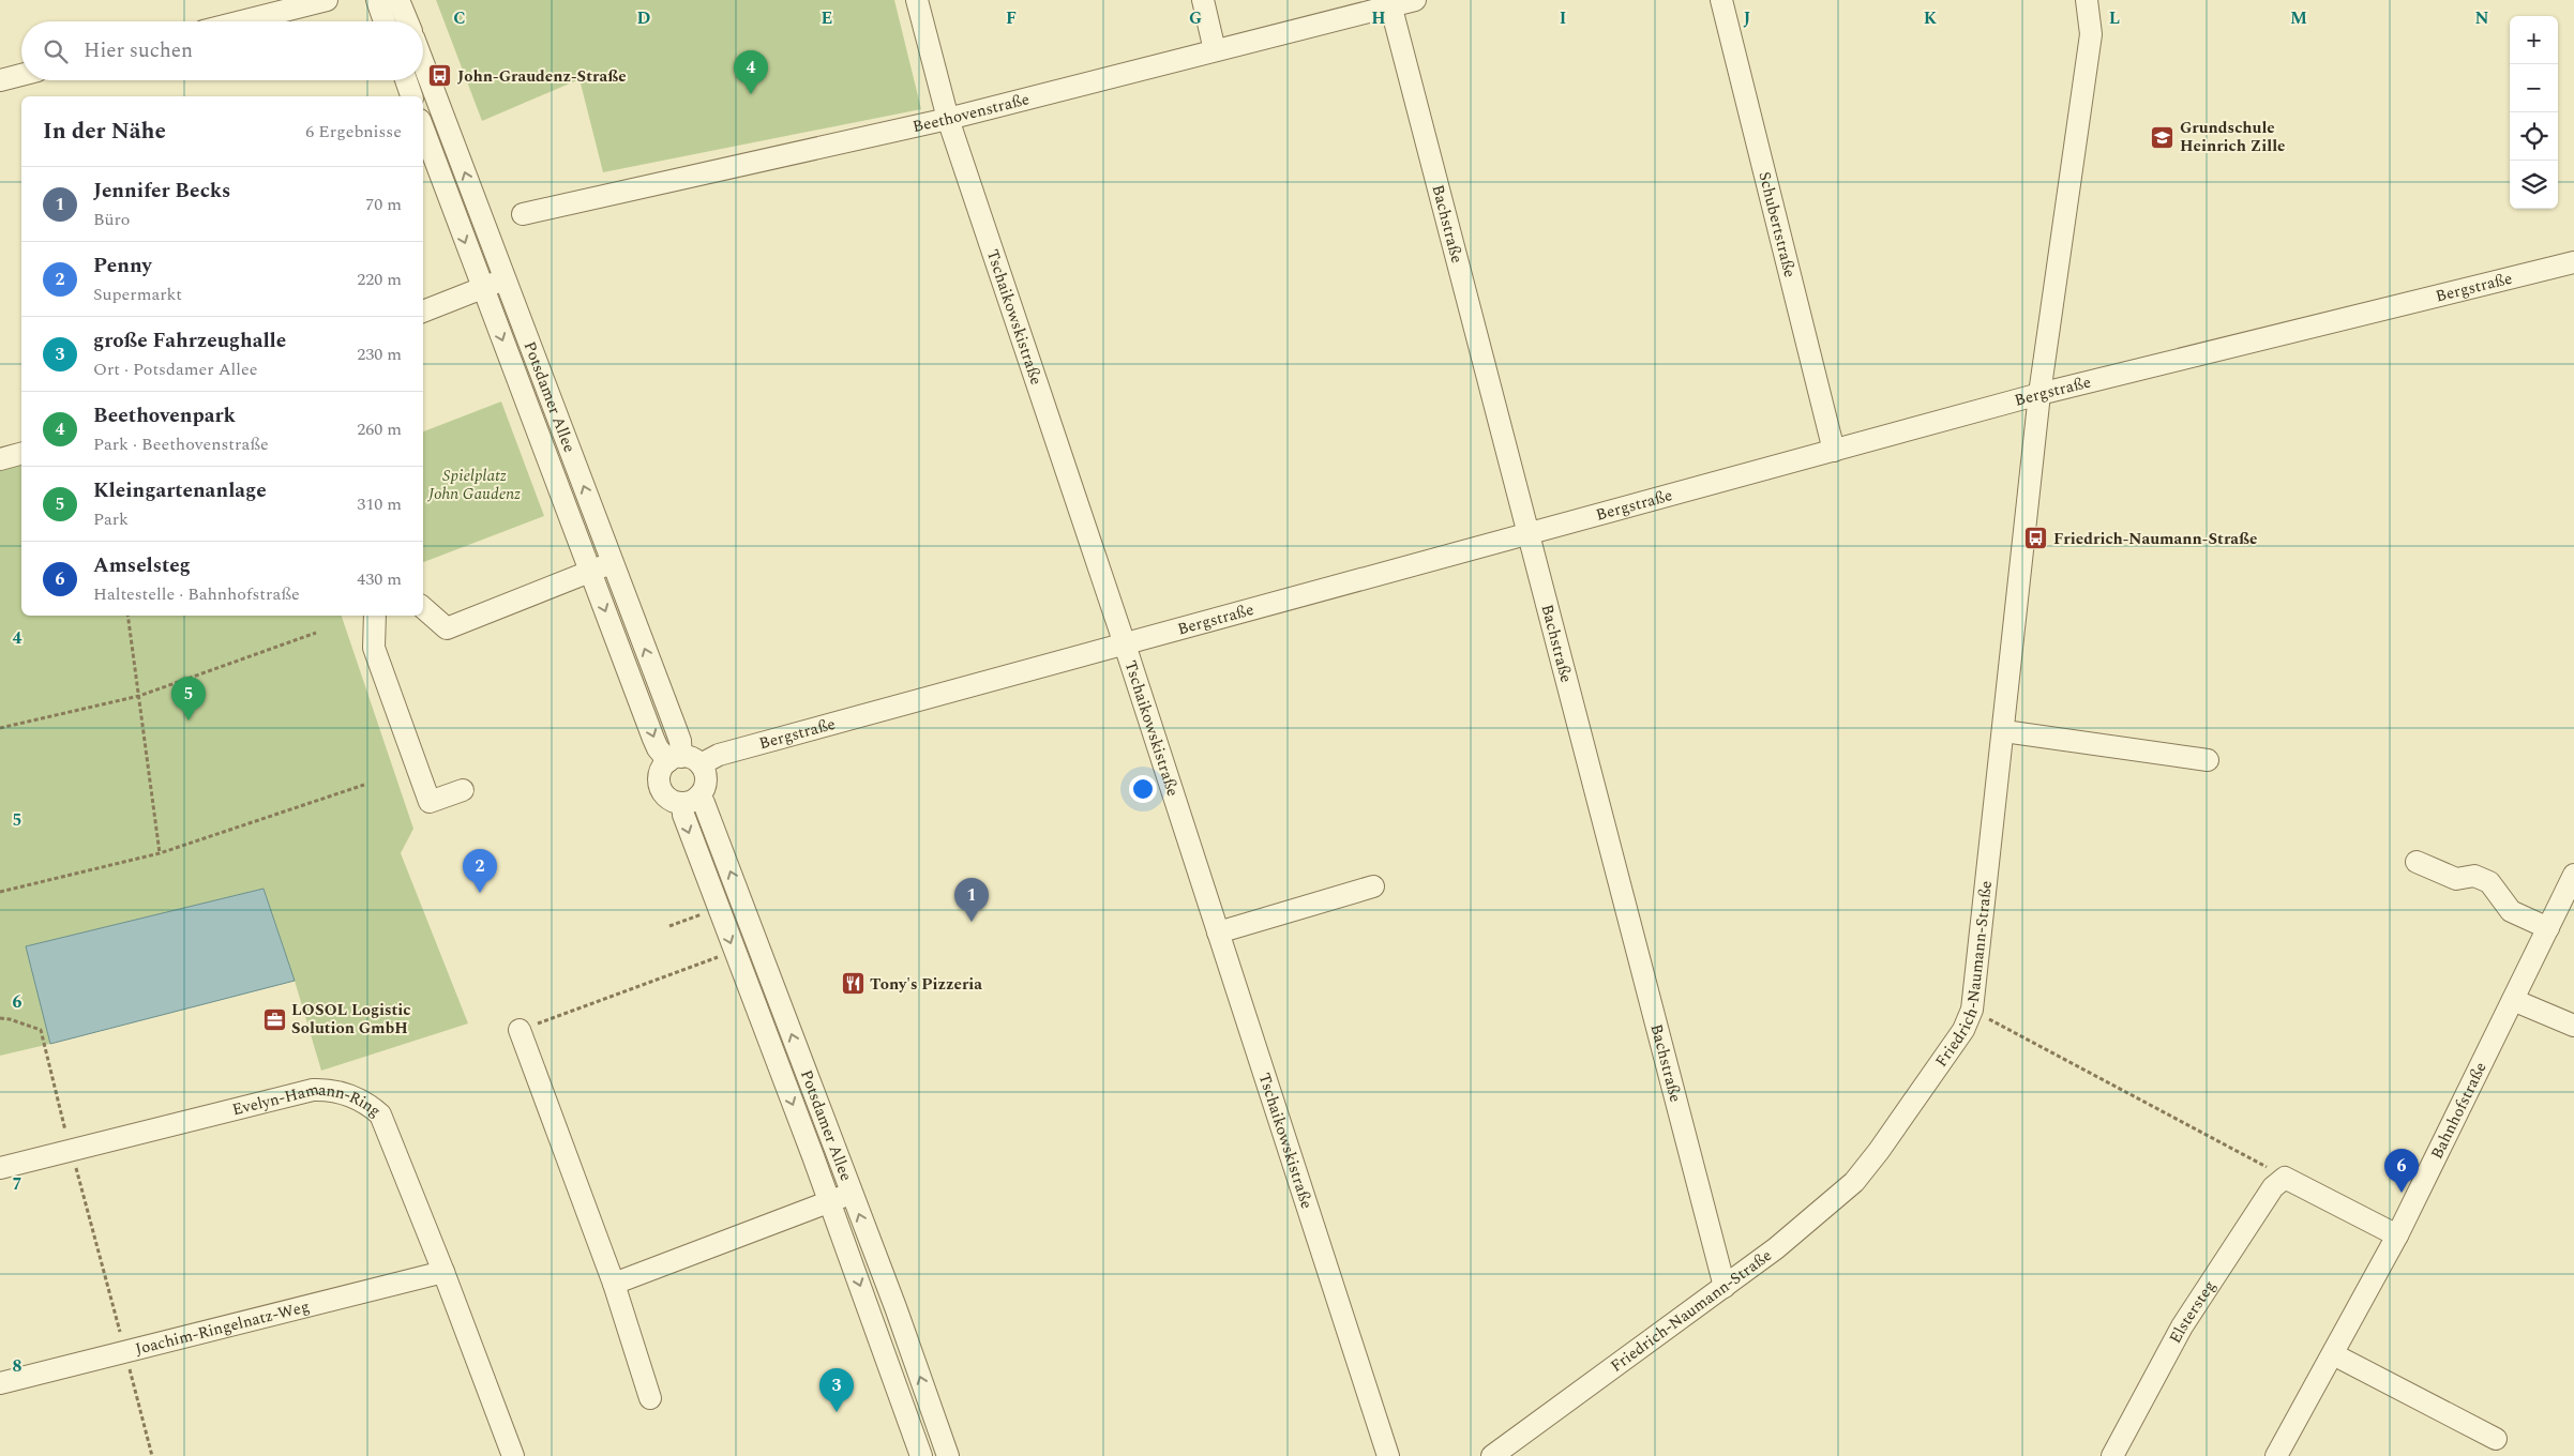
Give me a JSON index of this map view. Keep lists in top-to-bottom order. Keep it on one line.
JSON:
{"streets":{"street":["Beethovenstraße","Bachstraße","Schubertstraße","Bergstraße","Tschaikowskistraße","Potsdamer Allee","Friedrich-Naumann-Straße","Bahnhofstraße","Evelyn-Hamann-Ring","Elstersteg","Joachim-Ringelnatz-Weg"]},"crossings":[["Beethovenstraße","Bachstraße"],["Beethovenstraße","Tschaikowskistraße"],["Bachstraße","Bergstraße"],["Bachstraße","Friedrich-Naumann-Straße"],["Schubertstraße","Bergstraße"],["Bergstraße","Tschaikowskistraße"],["Bergstraße","Potsdamer Allee"],["Bergstraße","Friedrich-Naumann-Straße"],["Evelyn-Hamann-Ring","Joachim-Ringelnatz-Weg"]],"parks":["Spielplatz John Gaudenz"],"places":{"bus stop":["John-Graudenz-Straße","Friedrich-Naumann-Straße"],"school or university":["Grundschule Heinrich Zille"],"restaurant":["Tony's Pizzeria"],"office":["LOSOL Logistic Solution GmbH"]},"page":{"map_buttons":["+","−"],"search":"Hier suchen","pins":["4","5","2","1","6","3"],"heading":["In der Nähe","6 Ergebnisse"],"list":[{"mark":"1","name":"Jennifer Becks","note":"Büro","value":"70 m"},{"mark":"2","name":"Penny","note":"Supermarkt","value":"220 m"},{"mark":"3","name":"große Fahrzeughalle","note":"Ort · Potsdamer Allee","value":"230 m"},{"mark":"4","name":"Beethovenpark","note":"Park · Beethovenstraße","value":"260 m"},{"mark":"5","name":"Kleingartenanlage","note":"Park","value":"310 m"},{"mark":"6","name":"Amselsteg","note":"Haltestelle · Bahnhofstraße","value":"430 m"}]},"grid":{"columns":["C","D","E","F","G","H","I","J","K","L","M","N"],"rows":["4","5","6","7","8"]}}
